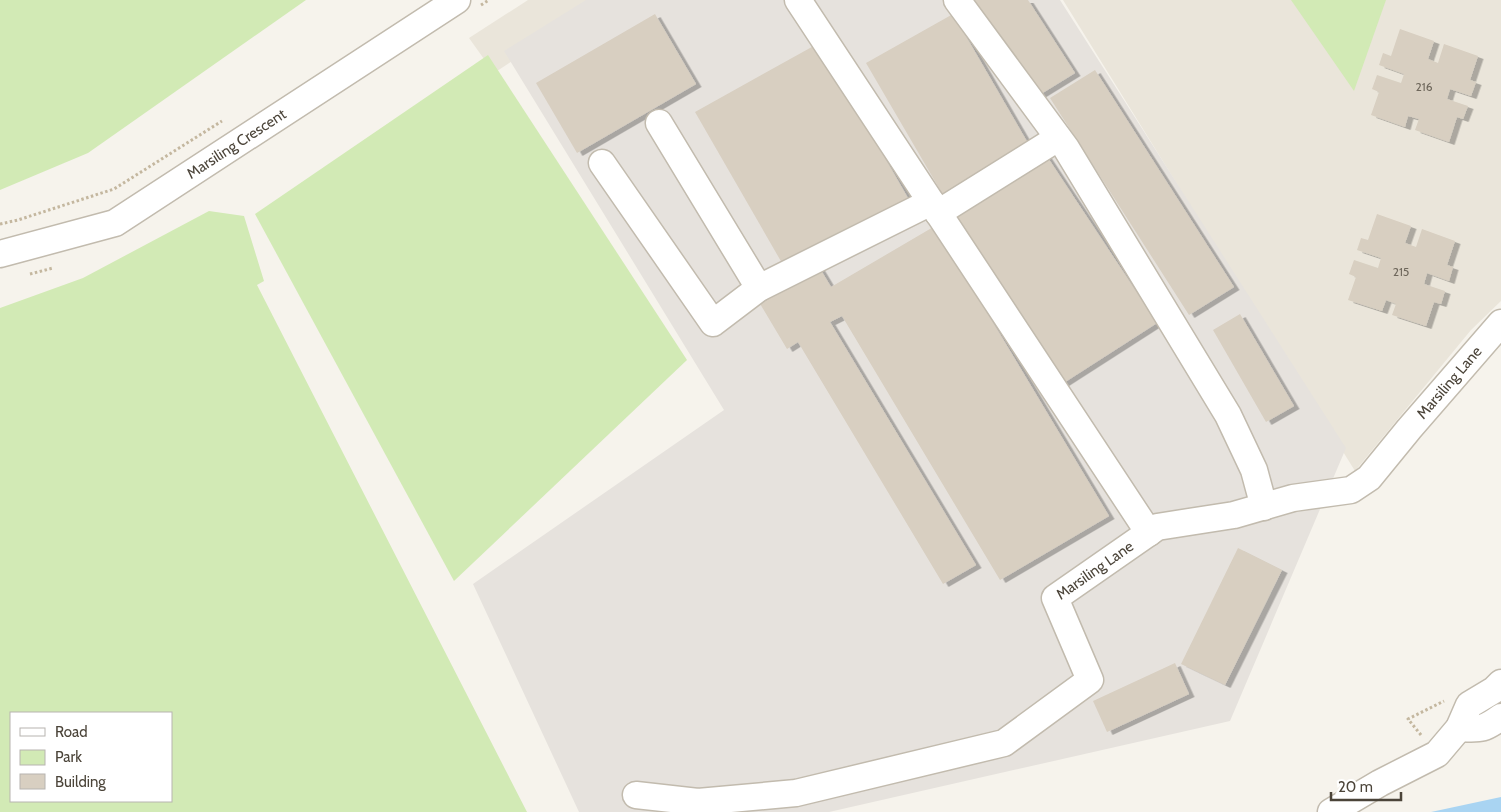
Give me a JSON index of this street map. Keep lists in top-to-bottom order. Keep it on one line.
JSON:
{"streets":{"street":["Marsiling Crescent","Marsiling Lane"]},"house_numbers":["216","215"],"legend":["Road","Park","Building"],"scale_bar":"20 m"}
